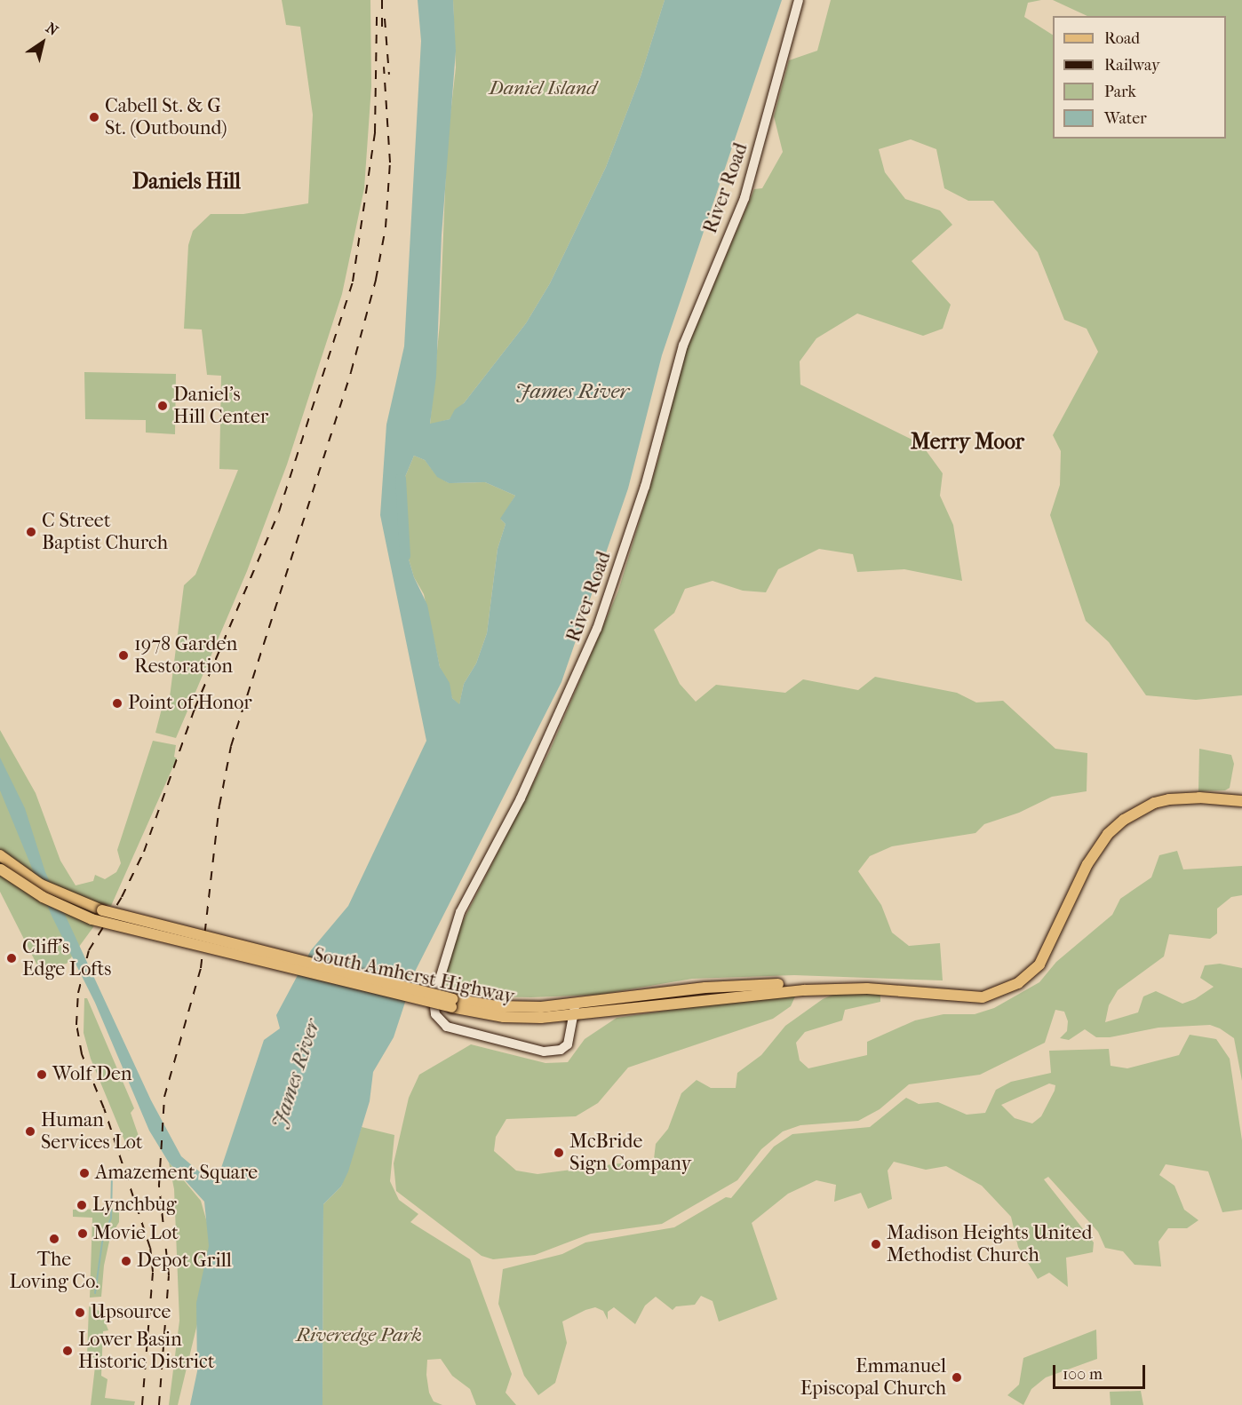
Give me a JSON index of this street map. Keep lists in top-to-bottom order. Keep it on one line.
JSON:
{"streets":{"main road":["South Amherst Highway"],"street":["River Road"]},"crossings":[["River Road","South Amherst Highway"]],"districts":["Daniels Hill","Merry Moor"],"water":["James River"],"parks":["Daniel Island","Riveredge Park"],"places":["Cabell St. & G St. (Outbound)","Daniel's Hill Center","C Street Baptist Church","1978 Garden Restoration","Point of Honor","Cliff's Edge Lofts","Wolf Den","Human Services Lot","McBride Sign Company","Amazement Square","Lynchbug","Movie Lot","The Loving Co.","Madison Heights United Methodist Church","Depot Grill","Upsource","Lower Basin Historic District","Emmanuel Episcopal Church"],"legend":["Road","Railway","Park","Water"],"scale_bar":"100 m","north":"top right"}
